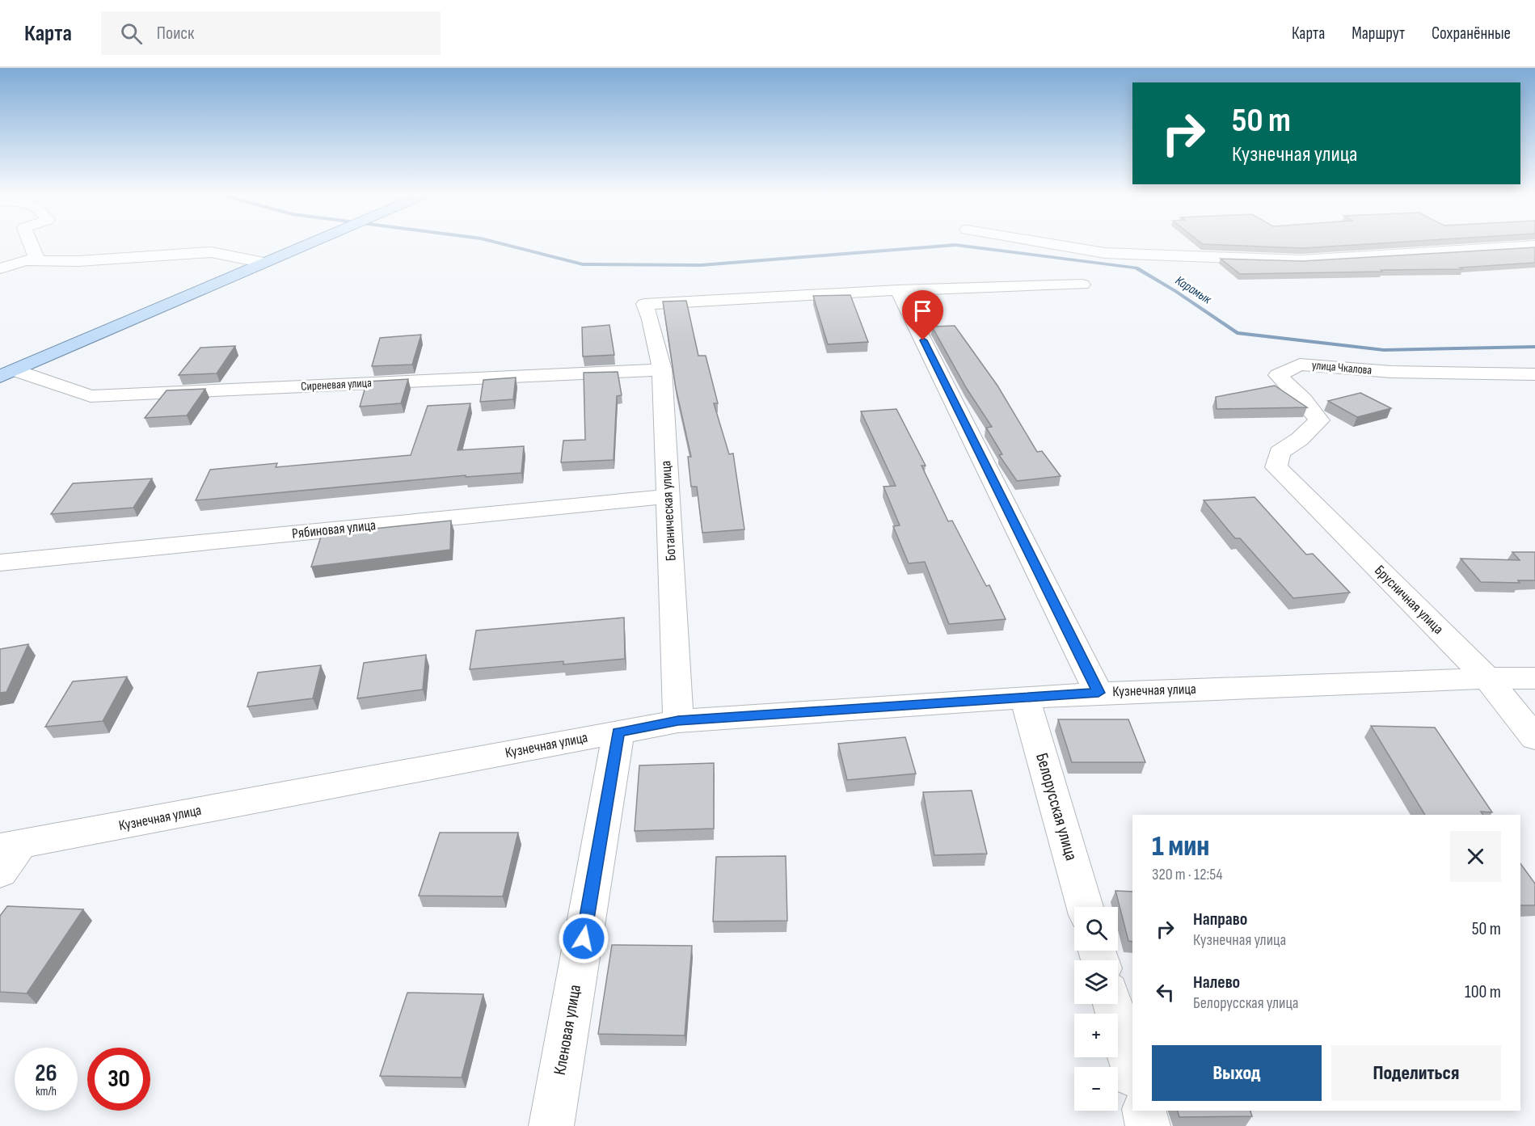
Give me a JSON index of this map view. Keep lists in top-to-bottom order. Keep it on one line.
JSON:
{"streets":{"street":["улица Чкалова","Сиреневая улица","Ботаническая улица","Рябиновая улица","Брусничная улица","Кузнечная улица","Белорусская улица","Кленовая улица"]},"crossings":[["улица Чкалова","Брусничная улица"],["Сиреневая улица","Ботаническая улица"],["Ботаническая улица","Рябиновая улица"],["Ботаническая улица","Кузнечная улица"],["Брусничная улица","Кузнечная улица"],["Кузнечная улица","Белорусская улица"],["Кузнечная улица","Кленовая улица"]],"water":["Карамык"],"page":{"header":"Карта","search":"Поиск","nav":["Карта","Маршрут","Сохранённые"],"turn":["50 m","Кузнечная улица"],"heading":["1 мин","320 m · 12:54"],"list":[{"name":"Направо","note":"Кузнечная улица","value":"50 m"},{"name":"Налево","note":"Белорусская улица","value":"100 m"}],"map_buttons":["+","−"],"buttons":["Выход","Поделиться"],"speed":"26 km/h","limit":"30"}}
